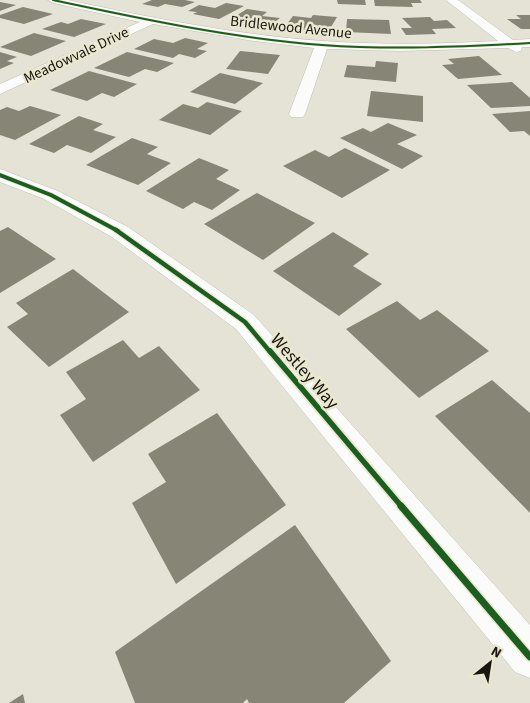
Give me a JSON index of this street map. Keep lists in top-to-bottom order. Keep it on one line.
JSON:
{"streets":{"street":["Bridlewood Avenue","Meadowvale Drive","Westley Way"]},"crossings":[["Bridlewood Avenue","Meadowvale Drive"]],"north":"top right"}
